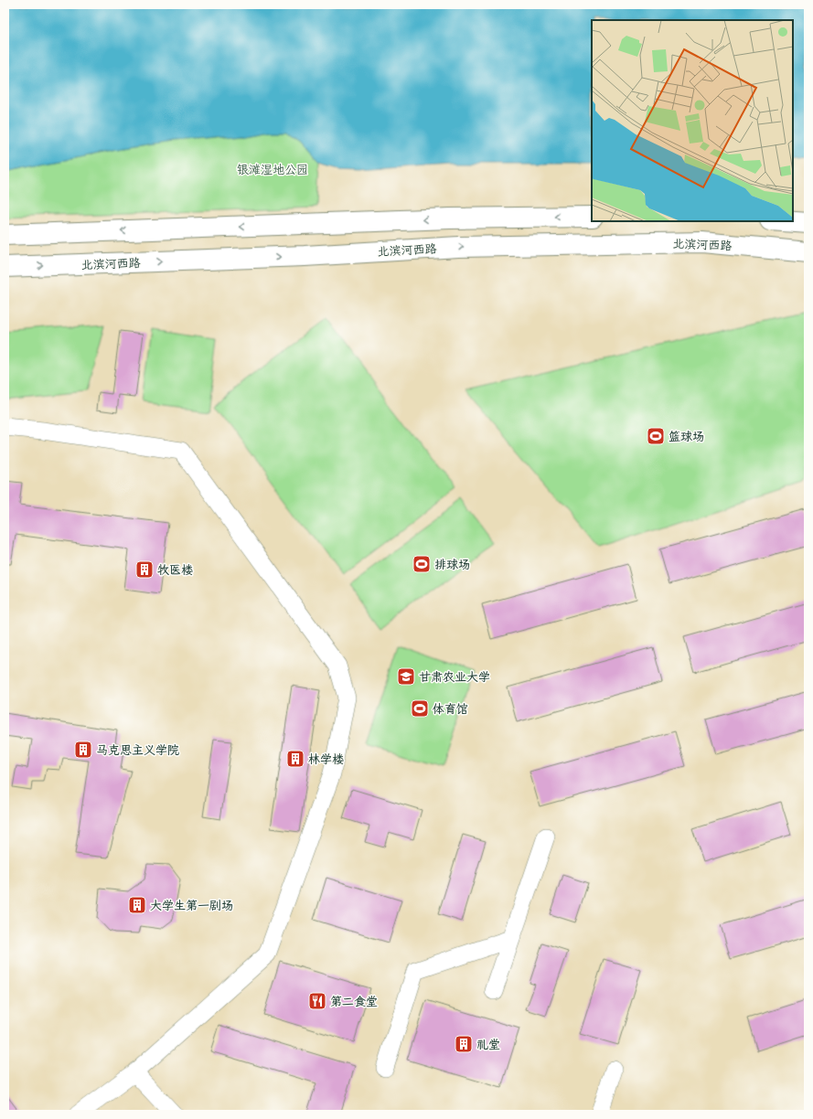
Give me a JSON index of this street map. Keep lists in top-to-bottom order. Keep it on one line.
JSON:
{"streets":{"main road":["北滨河西路"]},"parks":["银滩湿地公园"],"places":{"sports":["篮球场","排球场","体育馆"],"building":["牧医楼","马克思主义学院","林学楼","大学生第一剧场","礼堂"],"school or university":["甘肃农业大学"],"restaurant":["第二食堂"]}}
